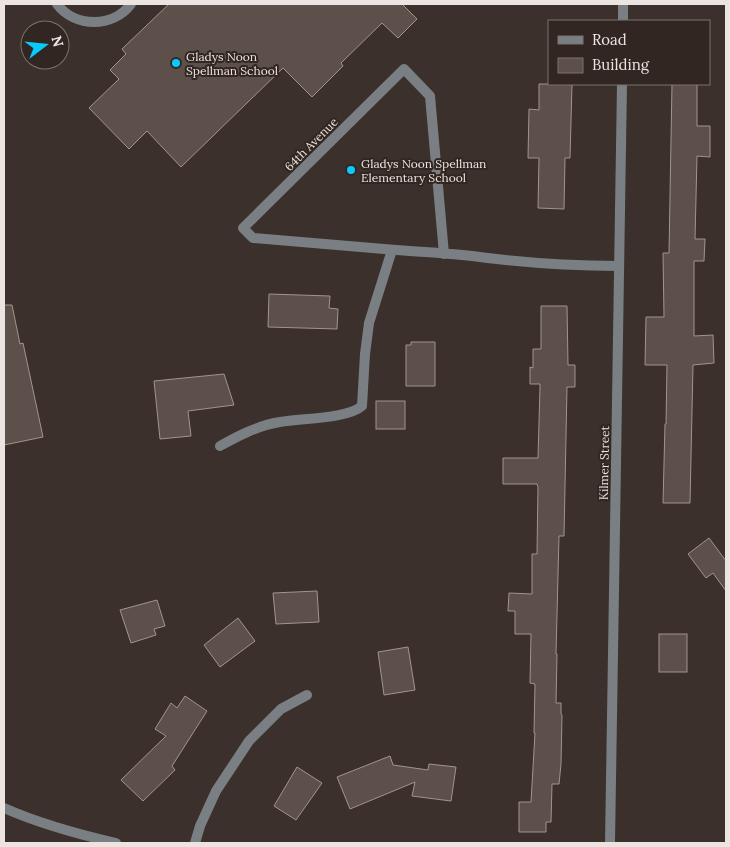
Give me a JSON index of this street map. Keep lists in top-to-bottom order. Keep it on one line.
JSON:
{"streets":{"street":["64th Avenue","Kilmer Street"]},"crossings":[["64th Avenue","Kilmer Street"]],"places":["Gladys Noon Spellman School","Gladys Noon Spellman Elementary School"],"legend":["Road","Building"],"north":"right"}
